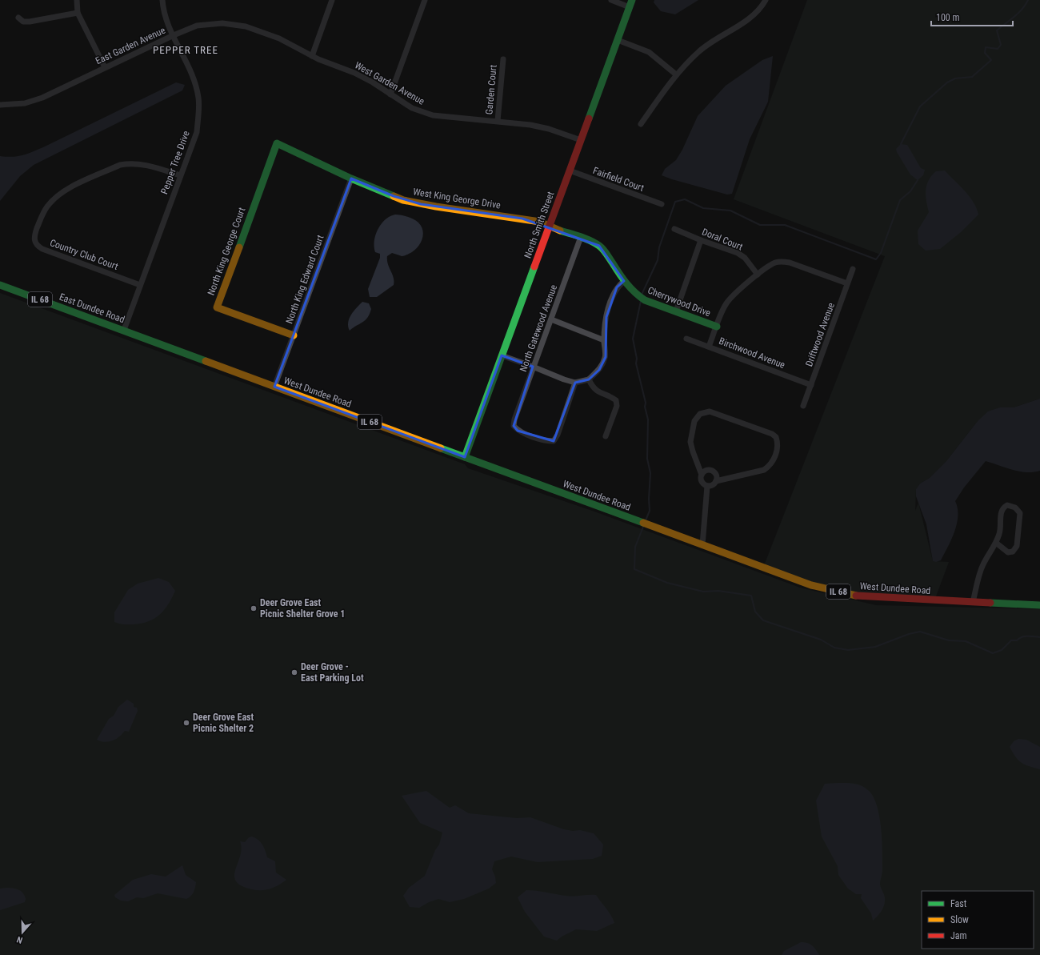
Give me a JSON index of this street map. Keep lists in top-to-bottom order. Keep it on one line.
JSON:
{"streets":{"street":["East Garden Avenue","West Garden Avenue","Garden Court","Pepper Tree Drive","Fairfield Court","West King George Drive","North Smith Street","Doral Court","North King George Court","Country Club Court","North King Edward Court","IL 68","Cherrywood Drive","East Dundee Road","North Gatewood Avenue","Driftwood Avenue","Birchwood Avenue","West Dundee Road"]},"crossings":[["East Garden Avenue","West Garden Avenue"],["East Garden Avenue","Pepper Tree Drive"],["West Garden Avenue","Garden Court"],["West Garden Avenue","North Smith Street"],["Pepper Tree Drive","Country Club Court"],["Pepper Tree Drive","East Dundee Road"],["Fairfield Court","North Smith Street"],["West King George Drive","North Smith Street"],["West King George Drive","North King George Court"],["West King George Drive","North King Edward Court"],["West King George Drive","Cherrywood Drive"],["North Smith Street","Cherrywood Drive"],["North Smith Street","West Dundee Road"],["North King George Court","North King Edward Court"],["North King Edward Court","West Dundee Road"],["Cherrywood Drive","North Gatewood Avenue"],["East Dundee Road","West Dundee Road"],["Driftwood Avenue","Birchwood Avenue"]],"districts":["PEPPER TREE"],"places":["Deer Grove East Picnic Shelter Grove 1","Deer Grove - East Parking Lot","Deer Grove East Picnic Shelter 2"],"legend":["Fast","Slow","Jam"],"scale_bar":"100 m","north":"bottom"}
